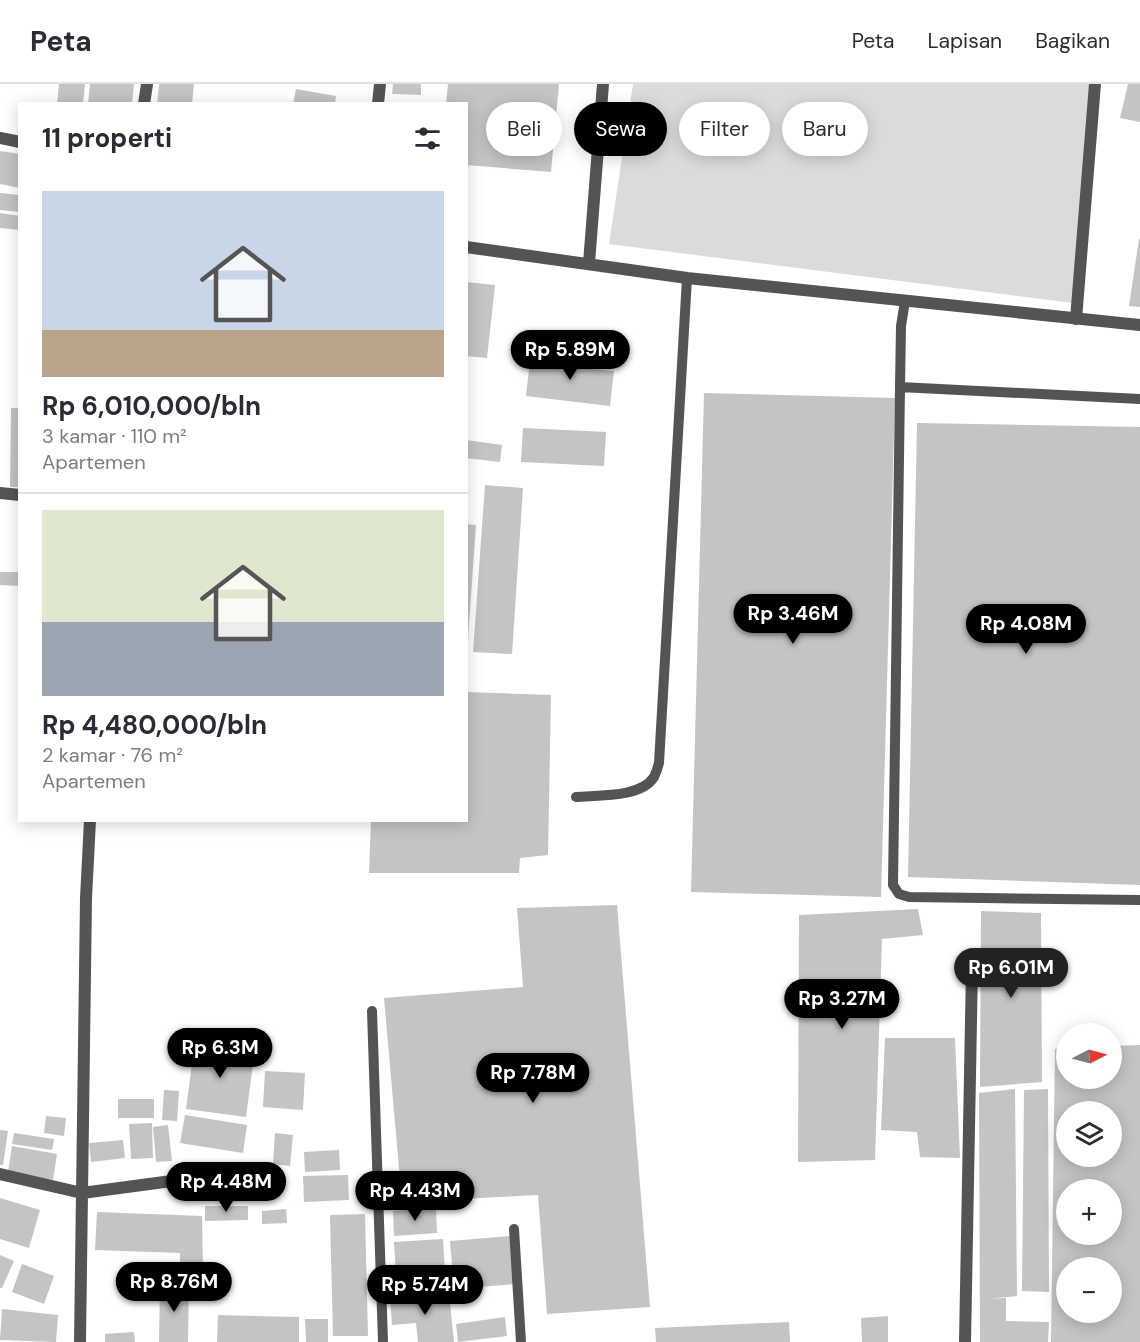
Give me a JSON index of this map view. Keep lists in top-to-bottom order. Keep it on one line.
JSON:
{"north":"right","page":{"header":"Peta","nav":["Peta","Lapisan","Bagikan"],"chip":["Beli","Sewa","Filter","Baru"],"heading":"11 properti","list":[{"name":"Rp 6,010,000/bln","note":"3 kamar · 110 m² · Apartemen"},{"name":"Rp 4,480,000/bln","note":"2 kamar · 76 m² · Apartemen"}],"price":["Rp 5.89M","Rp 3.46M","Rp 4.08M","Rp 6.01M","Rp 3.27M","Rp 6.3M","Rp 7.78M","Rp 4.48M","Rp 4.43M","Rp 8.76M","Rp 5.74M"],"map_buttons":["+","−"]}}
